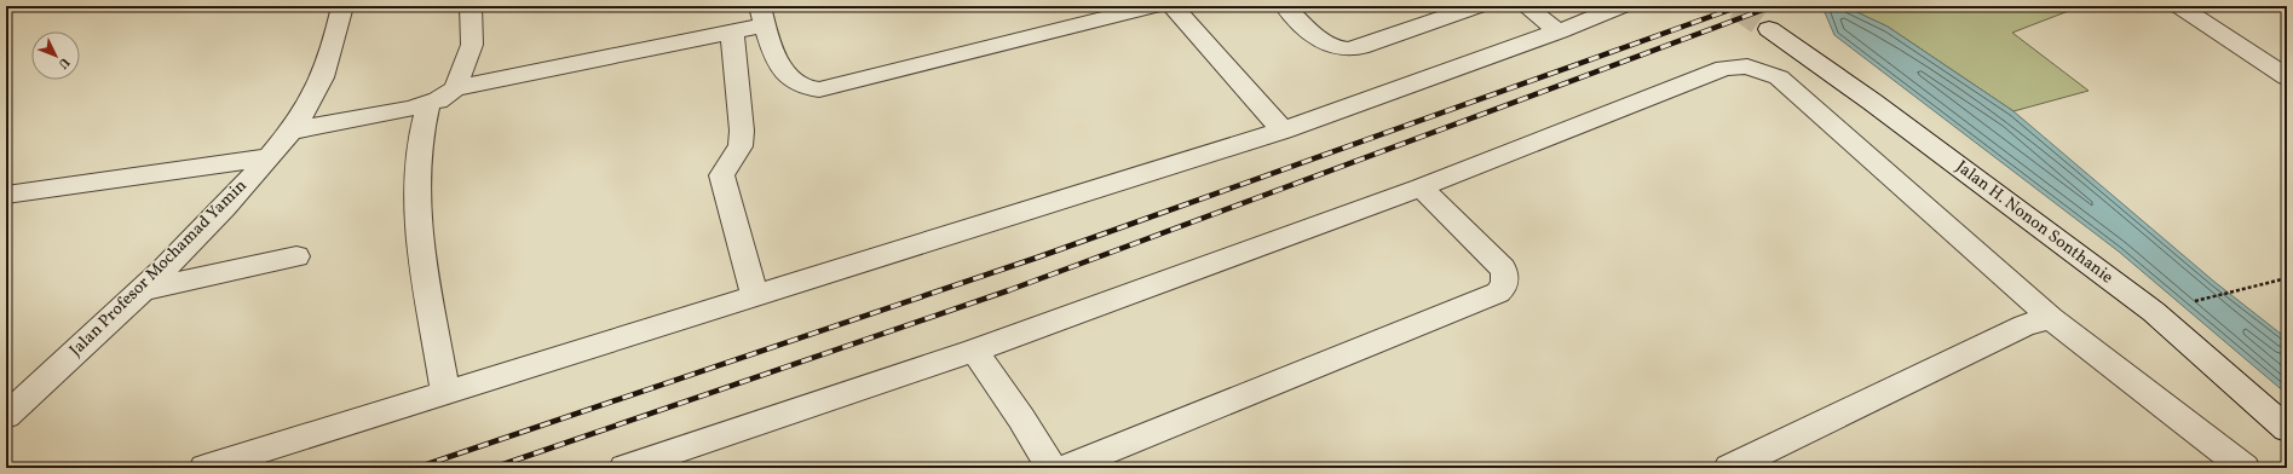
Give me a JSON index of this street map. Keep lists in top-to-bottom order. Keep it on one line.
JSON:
{"streets":{"street":["Jalan H. Nonon Sonthanie","Jalan Profesor Mochamad Yamin"]},"north":"bottom right"}
